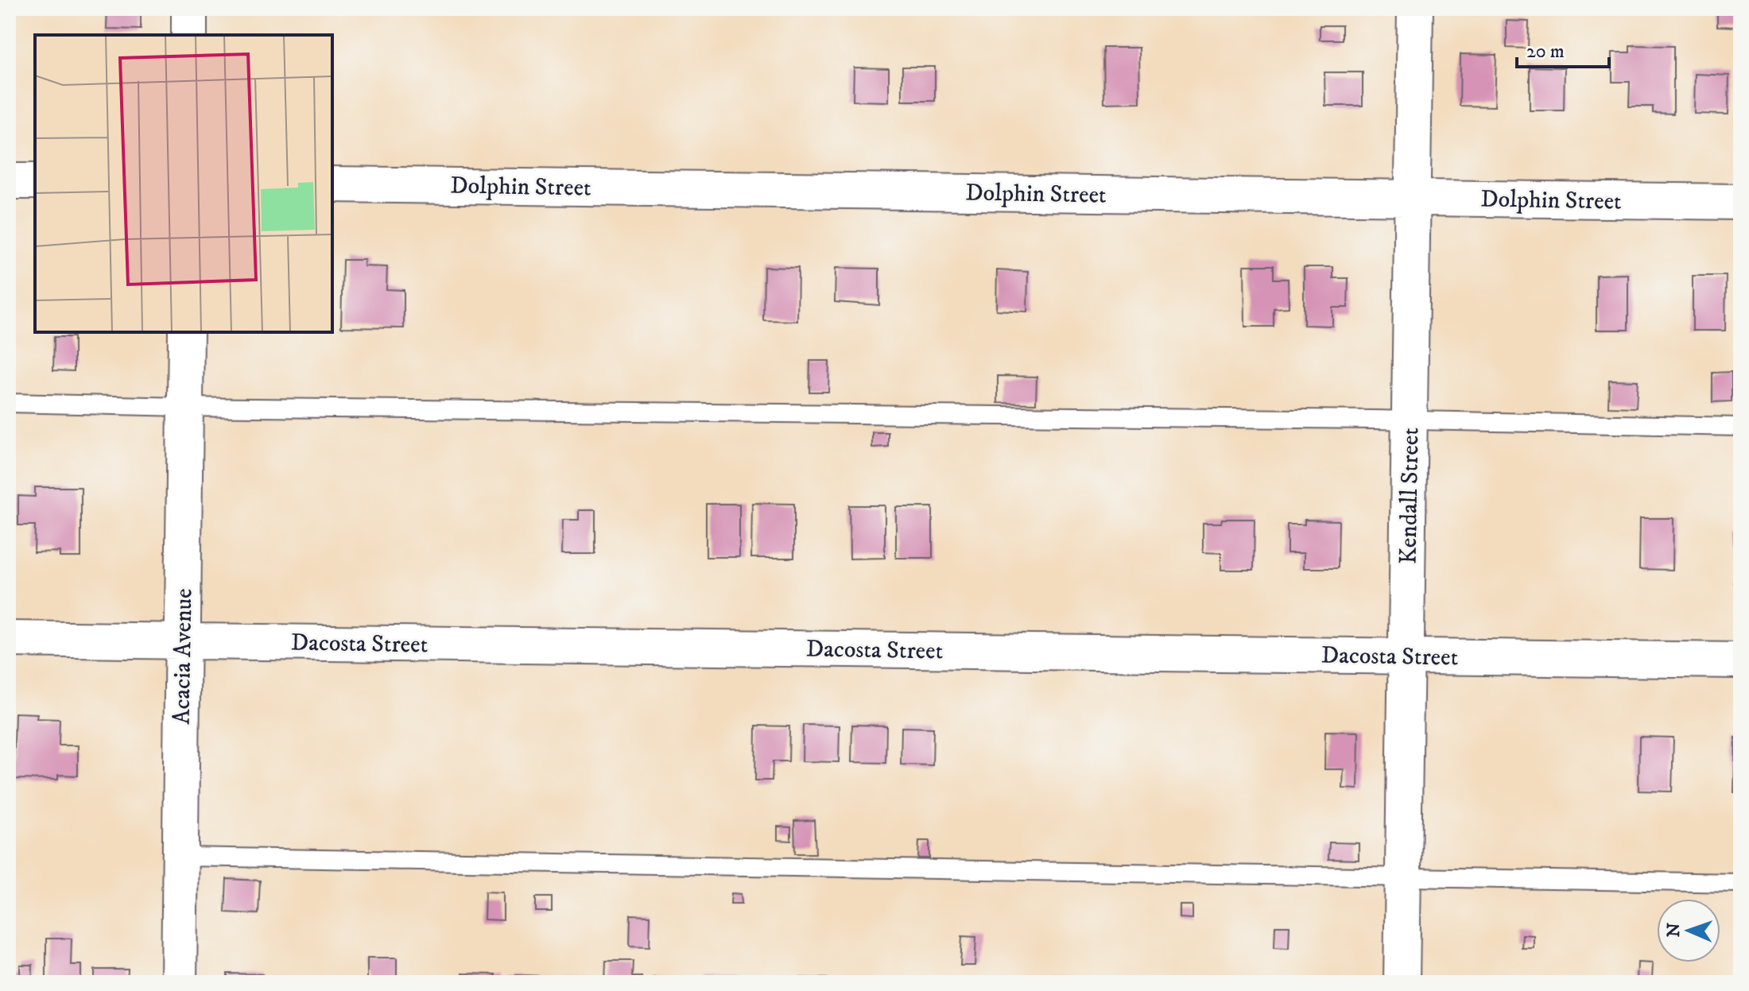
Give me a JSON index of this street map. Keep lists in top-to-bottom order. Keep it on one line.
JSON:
{"streets":{"street":["Dolphin Street","Kendall Street","Dacosta Street","Acacia Avenue"]},"crossings":[["Dolphin Street","Kendall Street"],["Kendall Street","Dacosta Street"],["Dacosta Street","Acacia Avenue"]],"scale_bar":"20 m","north":"left"}
